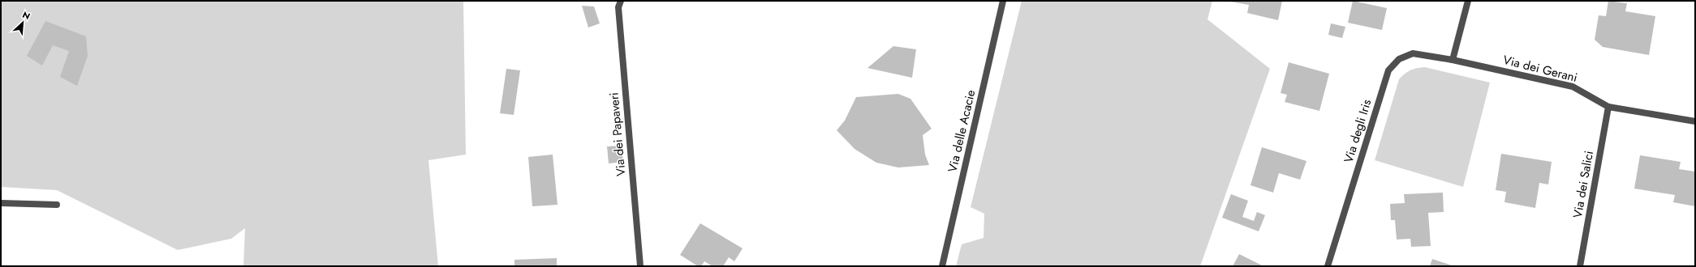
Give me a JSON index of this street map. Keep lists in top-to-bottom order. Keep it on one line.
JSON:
{"streets":{"street":["Via dei Gerani","Via delle Acacie","Via degli Iris","Via dei Papaveri","Via dei Salici"]},"crossings":[["Via dei Gerani","Via degli Iris"],["Via dei Gerani","Via dei Salici"]],"north":"top right"}
